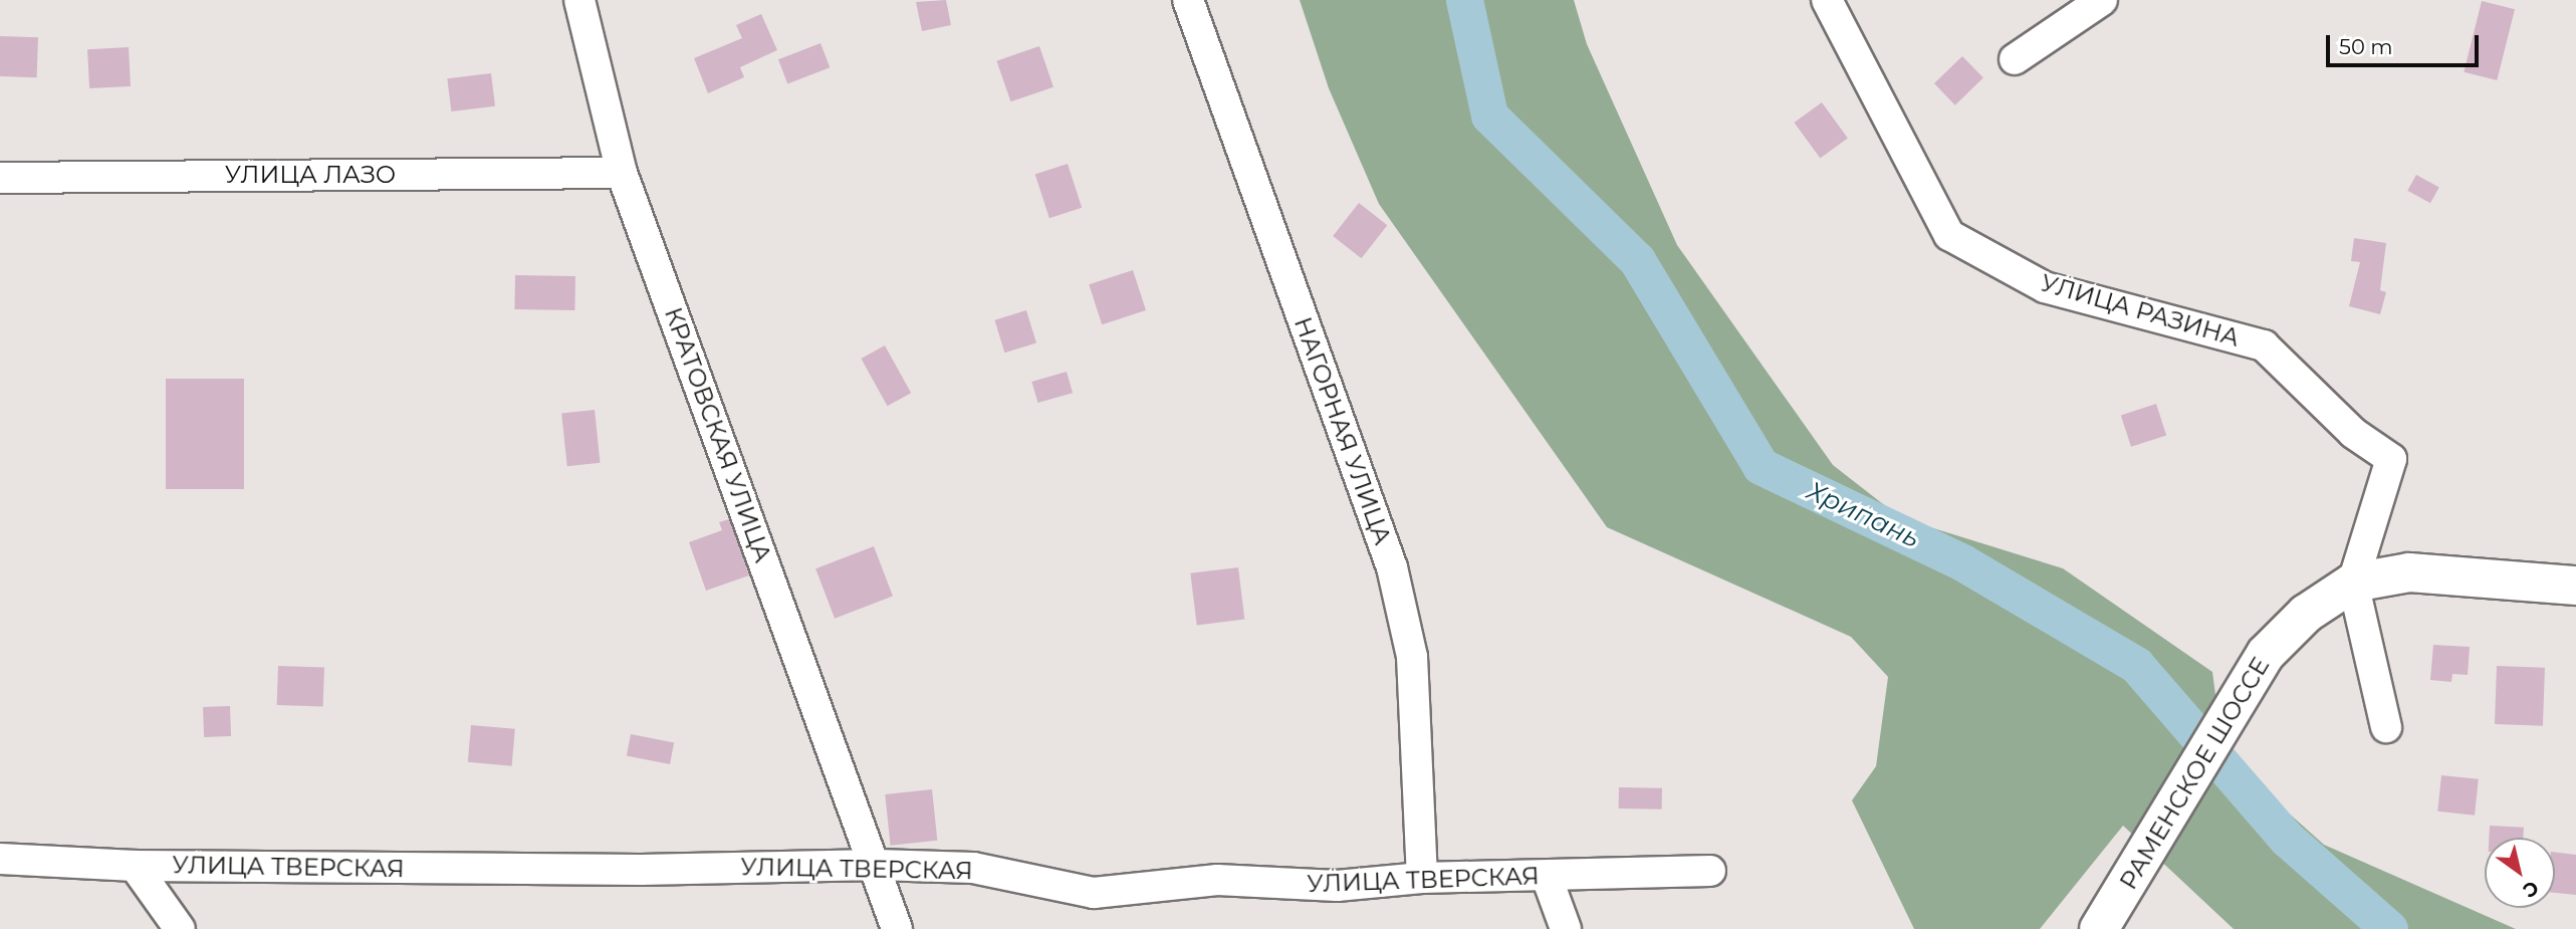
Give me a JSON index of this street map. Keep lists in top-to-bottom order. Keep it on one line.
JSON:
{"streets":{"main road":["РАМЕНСКОЕ ШОССЕ"],"street":["УЛИЦА ЛАЗО","УЛИЦА РАЗИНА","НАГОРНАЯ УЛИЦА","КРАТОВСКАЯ УЛИЦА","УЛИЦА ТВЕРСКАЯ"]},"crossings":[["УЛИЦА ЛАЗО","КРАТОВСКАЯ УЛИЦА"],["УЛИЦА РАЗИНА","РАМЕНСКОЕ ШОССЕ"],["НАГОРНАЯ УЛИЦА","УЛИЦА ТВЕРСКАЯ"],["КРАТОВСКАЯ УЛИЦА","УЛИЦА ТВЕРСКАЯ"]],"water":["Хрипань"],"scale_bar":"50 m","north":"bottom right"}
